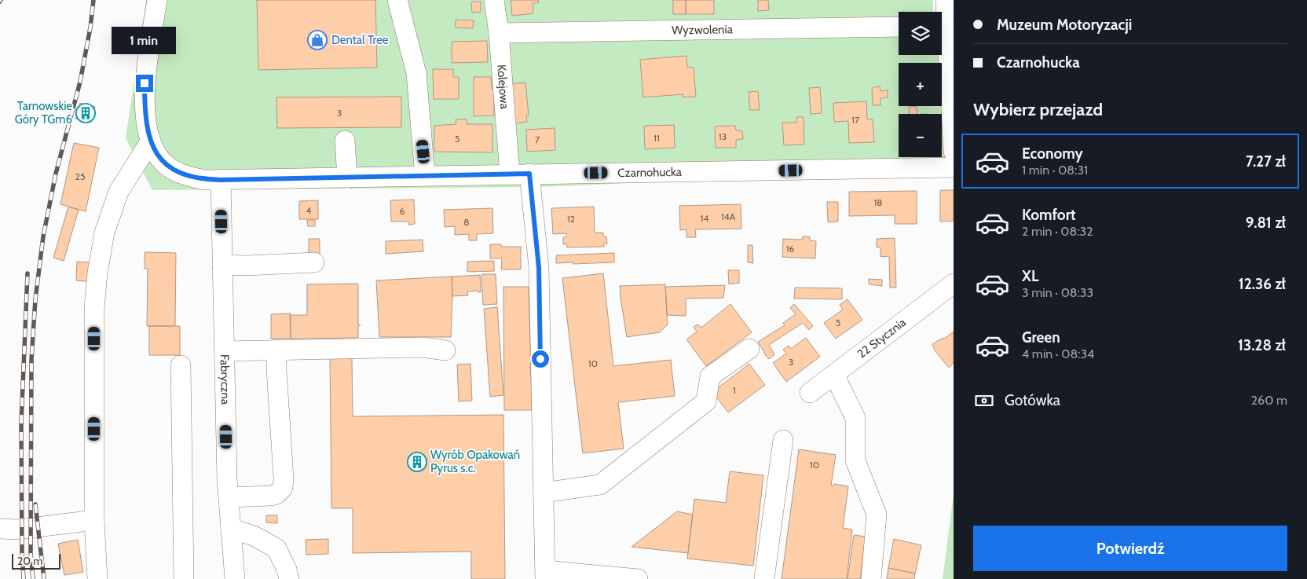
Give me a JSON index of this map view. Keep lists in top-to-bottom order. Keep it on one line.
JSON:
{"streets":{"street":["Wyzwolenia","Kolejowa","Czarnohucka","22 Stycznia","Fabryczna"]},"crossings":[["Wyzwolenia","Kolejowa"],["Kolejowa","Czarnohucka"],["Czarnohucka","Fabryczna"]],"places":{"shop":["Dental Tree"],"building":["Tarnowskie Góry TGm6","Wyrób Opakowań Pyrus s.c."]},"house_numbers":["3","17","13","11","5","7","25","18","4","6","14A","14","12","8","16","5","3","10","1","10"],"scale_bar":"20 m","page":{"banner":["Muzeum Motoryzacji","Czarnohucka"],"map_buttons":["+","−"],"bubble":"1 min","heading":"Wybierz przejazd","list":[{"name":"Economy","note":"1 min · 08:31","value":"7.27 zł"},{"name":"Komfort","note":"2 min · 08:32","value":"9.81 zł"},{"name":"XL","note":"3 min · 08:33","value":"12.36 zł"},{"name":"Green","note":"4 min · 08:34","value":"13.28 zł"}],"pay":["Gotówka","260 m"],"buttons":"Potwierdź","scale":"20 m"}}
